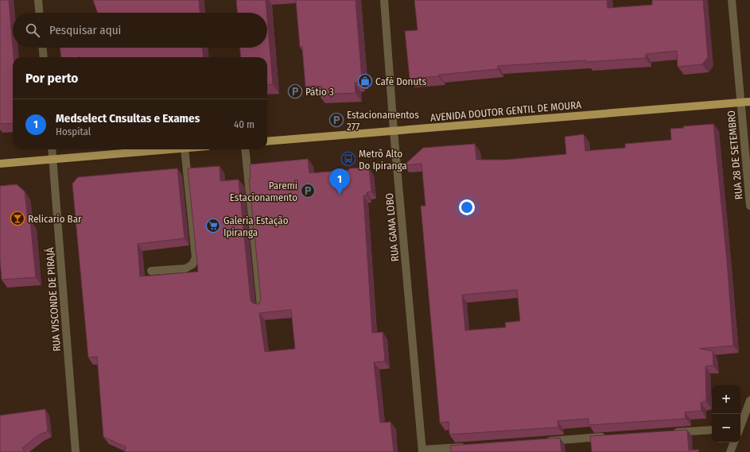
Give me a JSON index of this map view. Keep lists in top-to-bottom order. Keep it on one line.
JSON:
{"streets":{"main road":["AVENIDA DOUTOR GENTIL DE MOURA"],"street":["RUA 28 DE SETEMBRO","RUA GAMA LOBO","RUA VISCONDE DE PIRAJÁ"]},"crossings":[["AVENIDA DOUTOR GENTIL DE MOURA","RUA 28 DE SETEMBRO"],["AVENIDA DOUTOR GENTIL DE MOURA","RUA GAMA LOBO"]],"places":{"shop":["Café Donuts"],"parking":["Pátio 3","Estacionamentos 277","Paremi Estacionamento"],"bus stop":["Metrô Alto Do Ipiranga"],"bar":["Relicario Bar"],"supermarket":["Galeria Estação Ipiranga"]},"page":{"search":"Pesquisar aqui","heading":"Por perto","list":[{"mark":"1","name":"Medselect Cnsultas e Exames","note":"Hospital","value":"40 m"}],"pins":"1","map_buttons":["+","−"]}}
